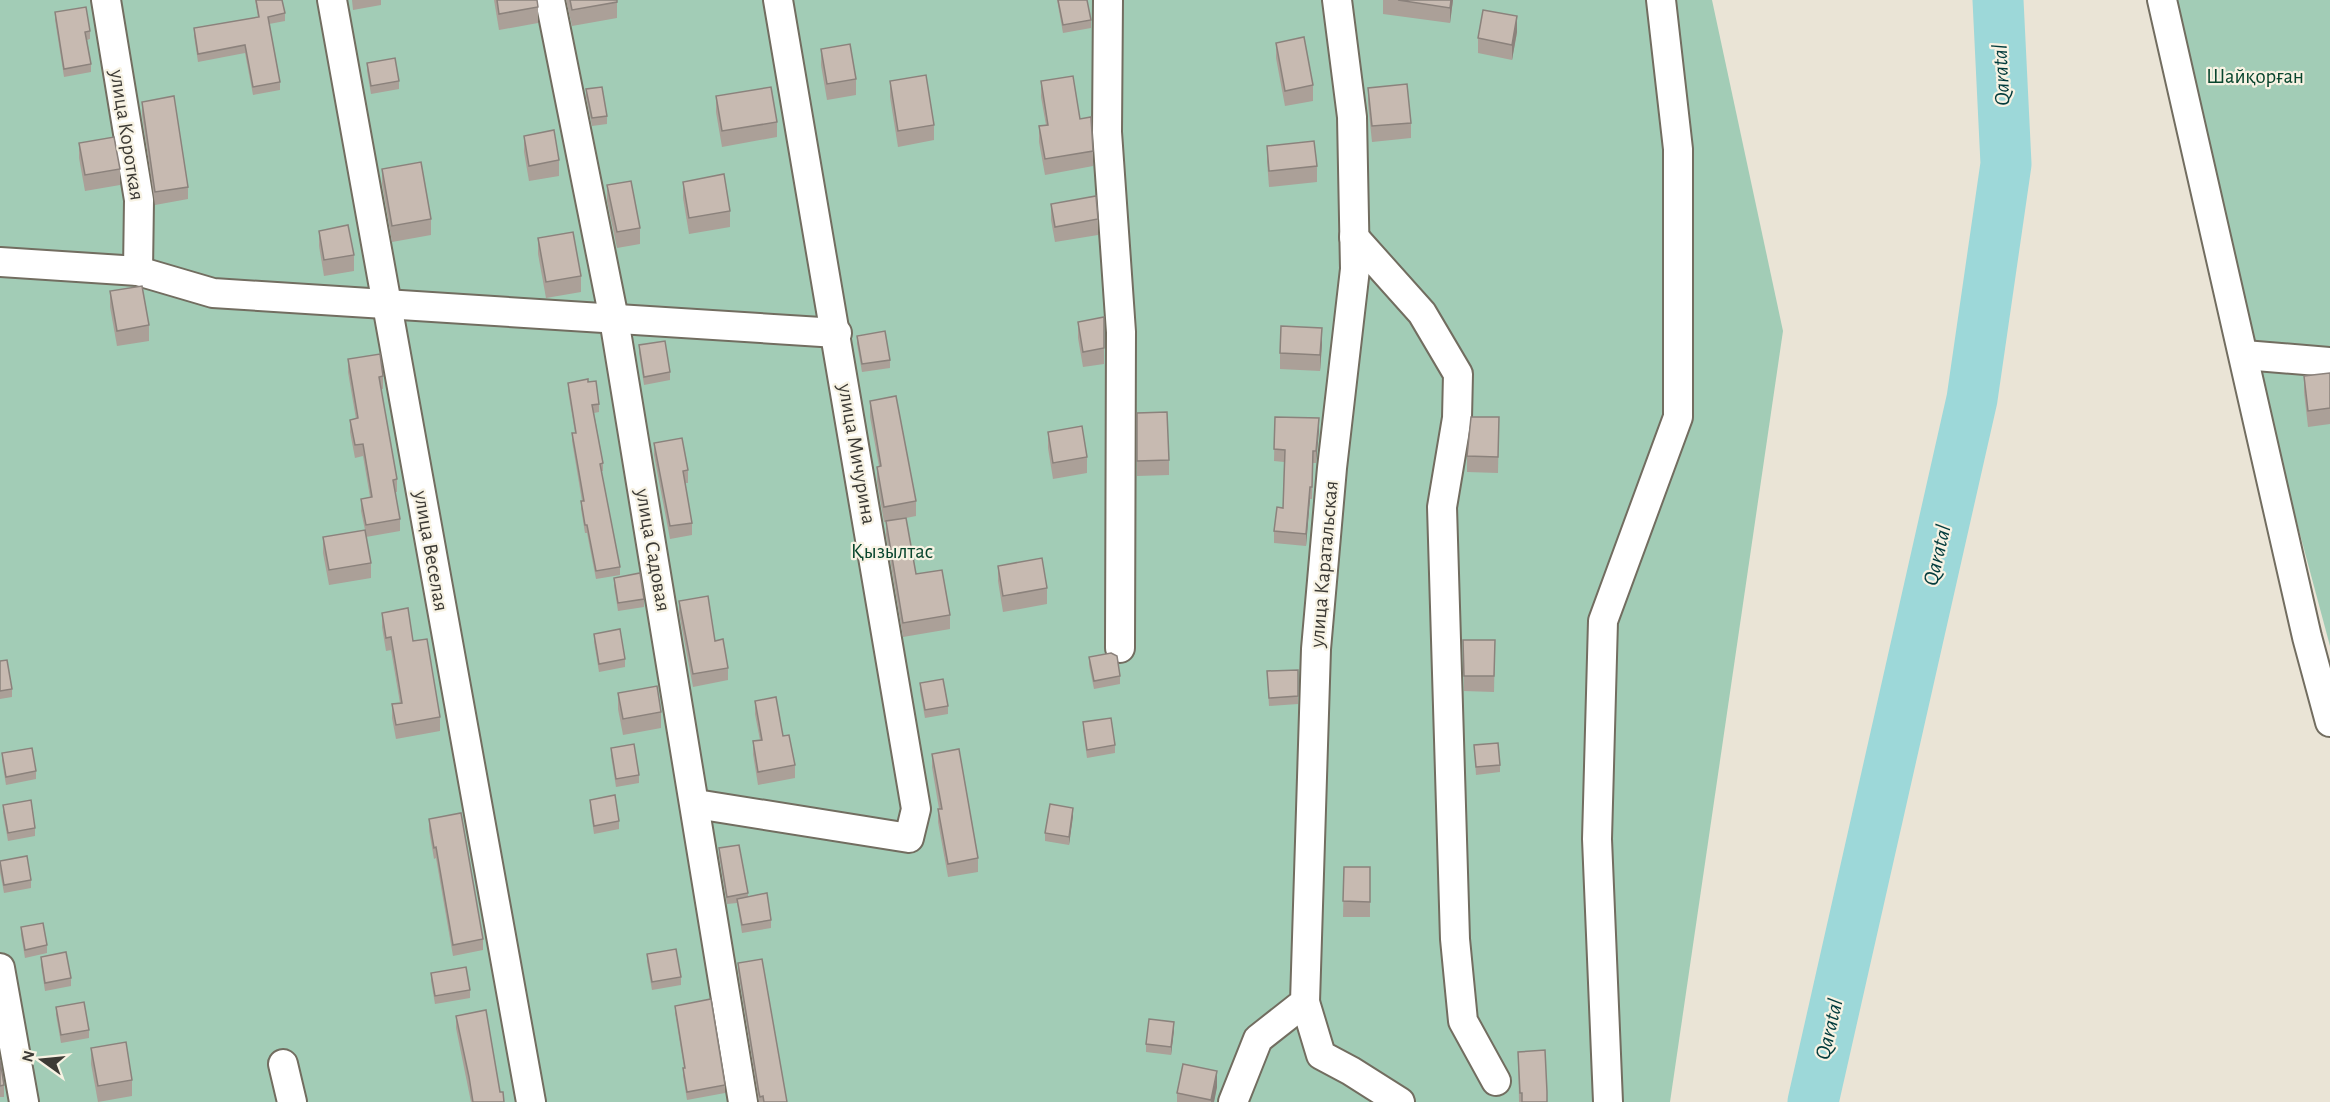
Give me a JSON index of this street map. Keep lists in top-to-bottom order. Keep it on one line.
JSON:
{"streets":{"street":["улица Короткая","улица Мичурина","улица Садовая","улица Веселая","улица Каратальская"]},"crossings":[["улица Мичурина","улица Садовая"]],"water":["Qaratal"],"parks":["Шайқорған","Қызылтас"],"north":"left"}
